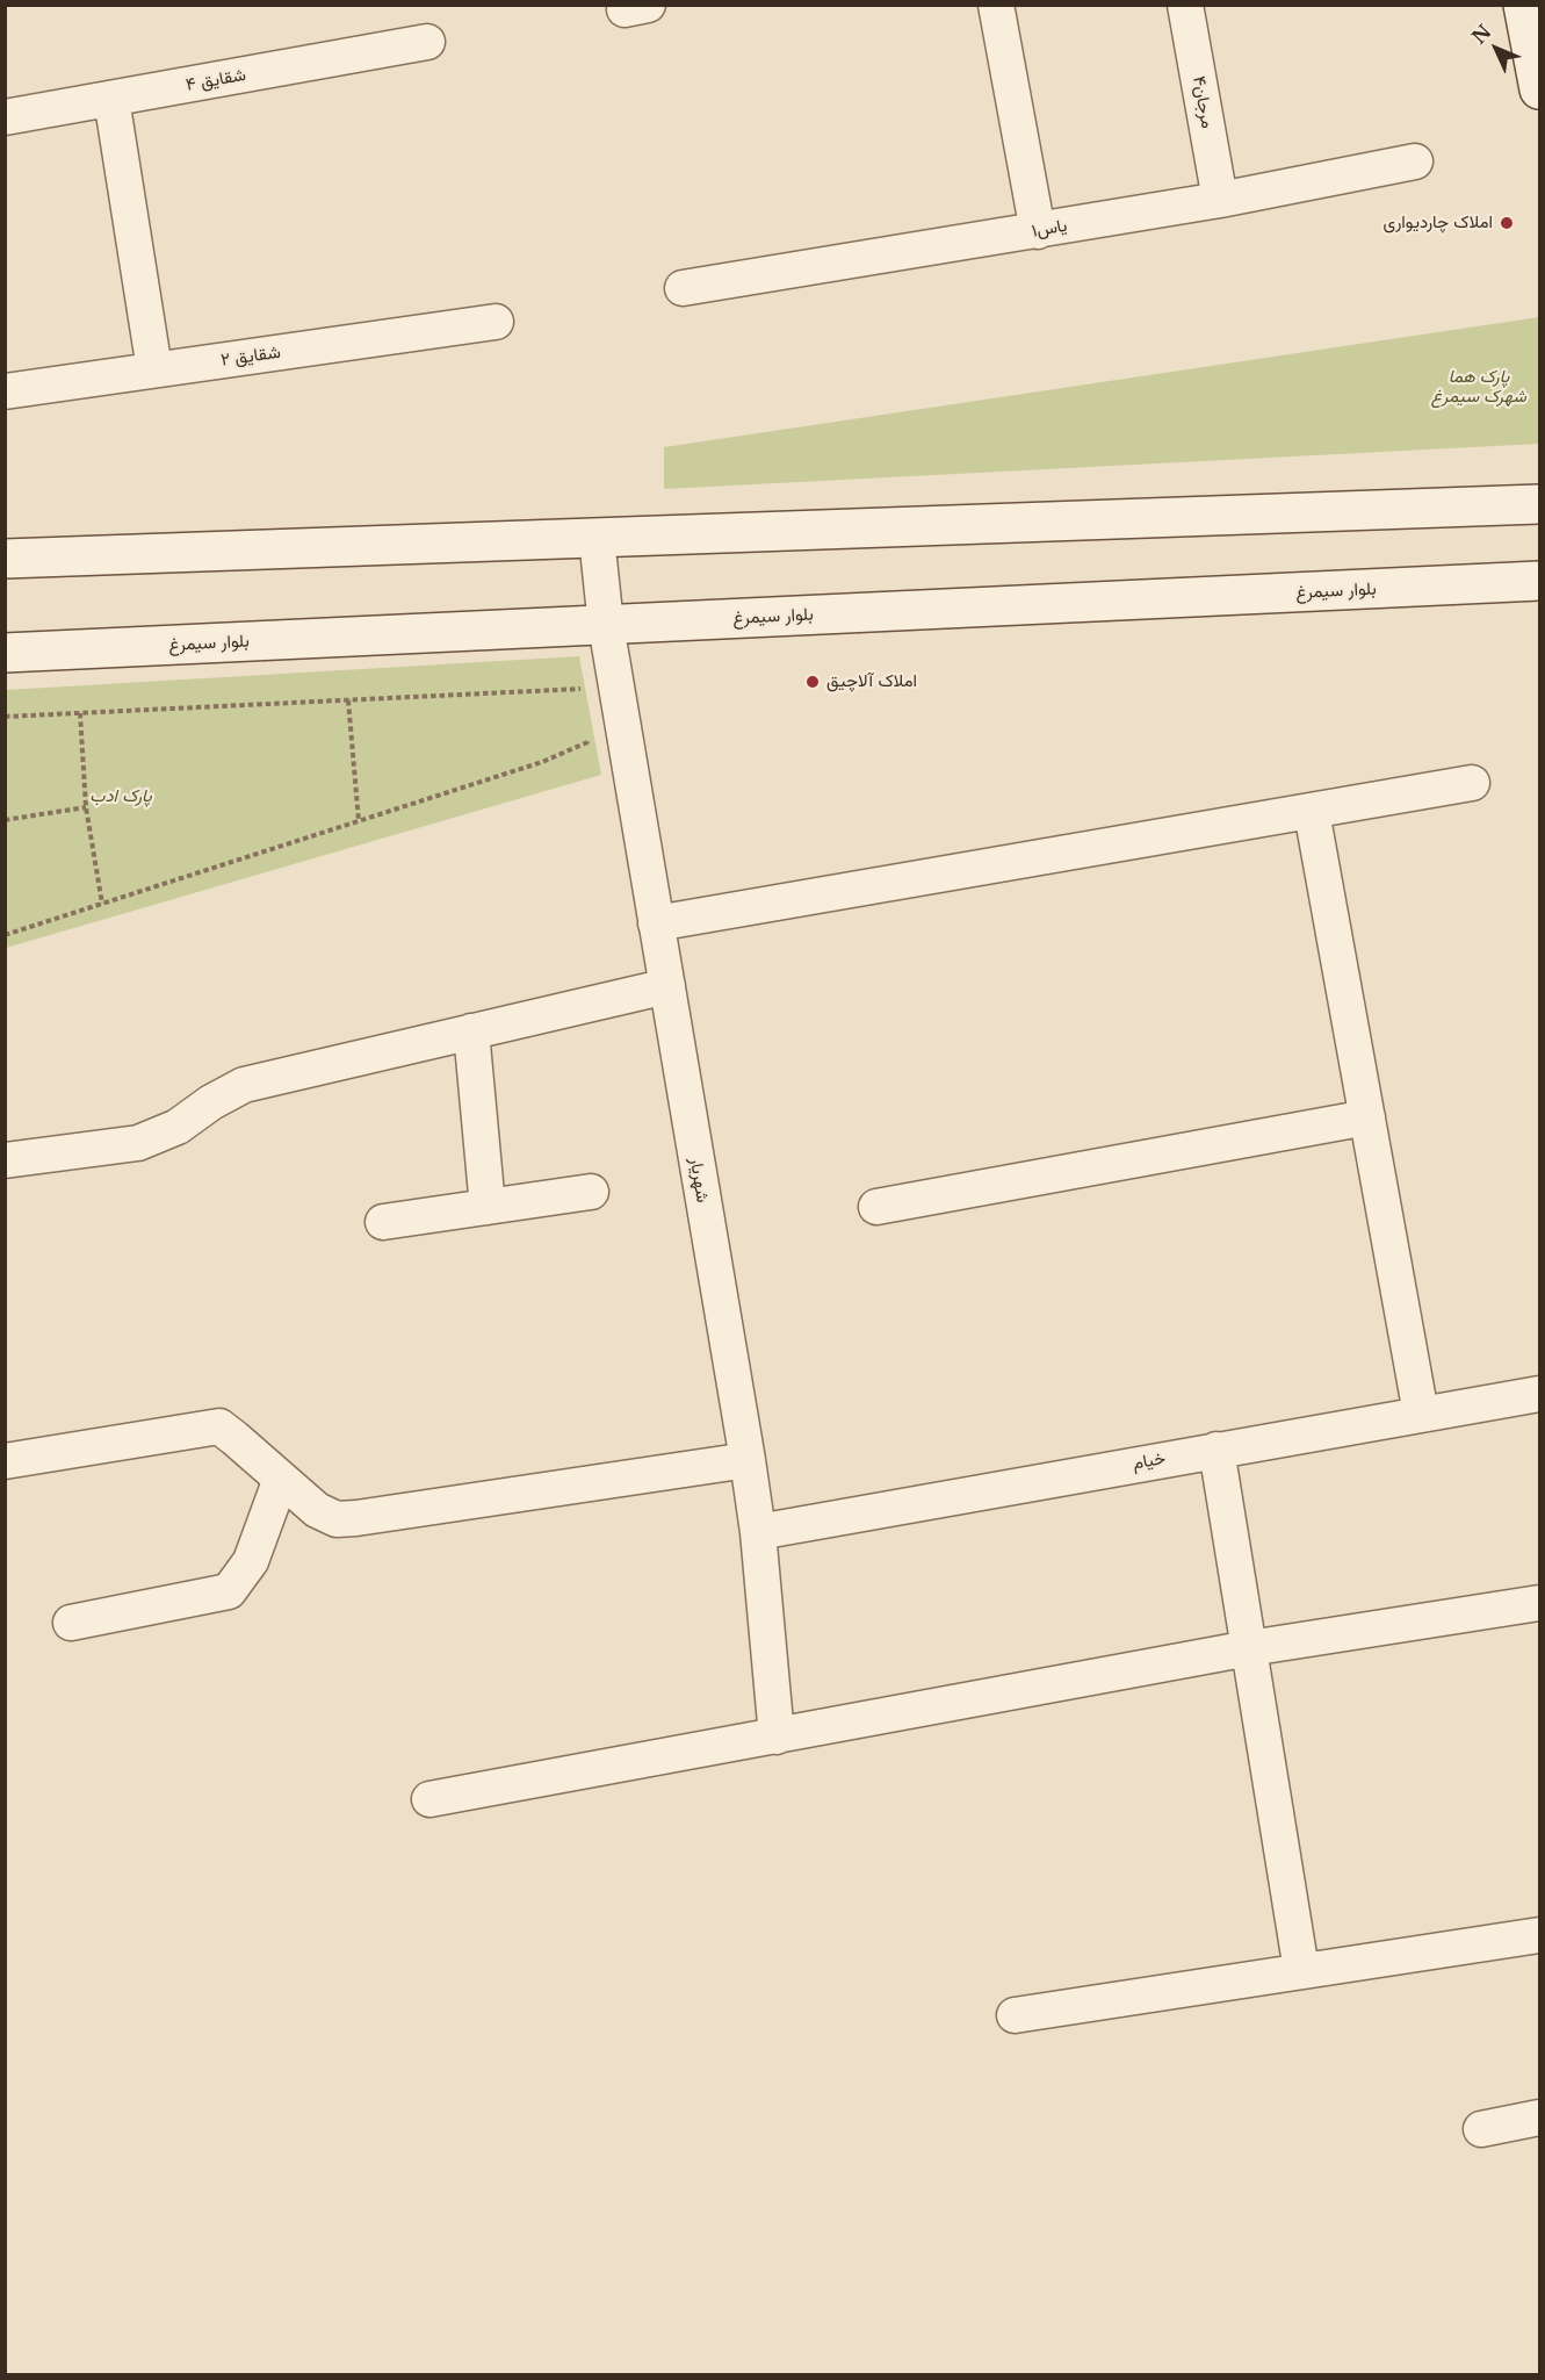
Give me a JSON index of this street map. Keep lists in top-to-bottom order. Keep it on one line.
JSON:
{"streets":{"main road":["بلوار سیمرغ"],"street":["شقایق ۴","مرجان۴","یاس۱","شقایق ۲","شهریار","خیام"]},"crossings":[["مرجان۴","یاس۱"],["بلوار سیمرغ","شهریار"],["شهریار","خیام"]],"parks":["پارک هما شهرک سیمرغ","پارک ادب"],"places":["املاک چاردیواری","املاک آلاچیق"],"north":"top left"}
